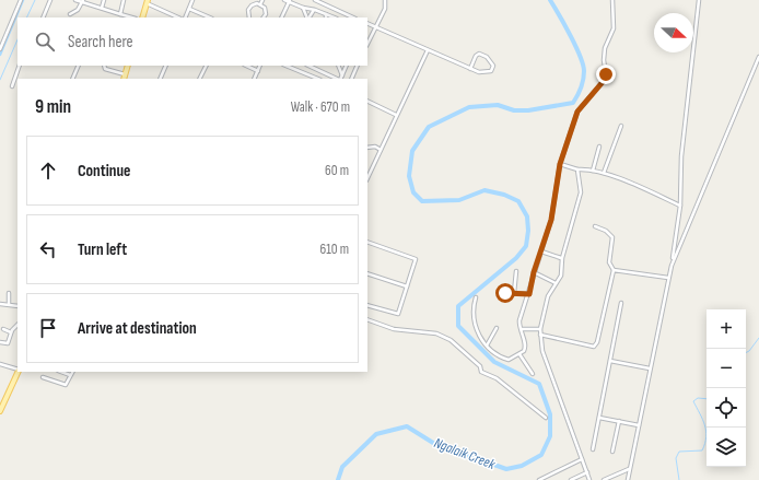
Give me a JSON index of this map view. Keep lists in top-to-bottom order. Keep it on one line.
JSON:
{"water":["Ngalaik Creek"],"north":"right","page":{"search":"Search here","heading":["9 min","Walk · 670 m"],"list":[["Continue","60 m"],["Turn left","610 m"],"Arrive at destination"],"map_buttons":["+","−"]}}
